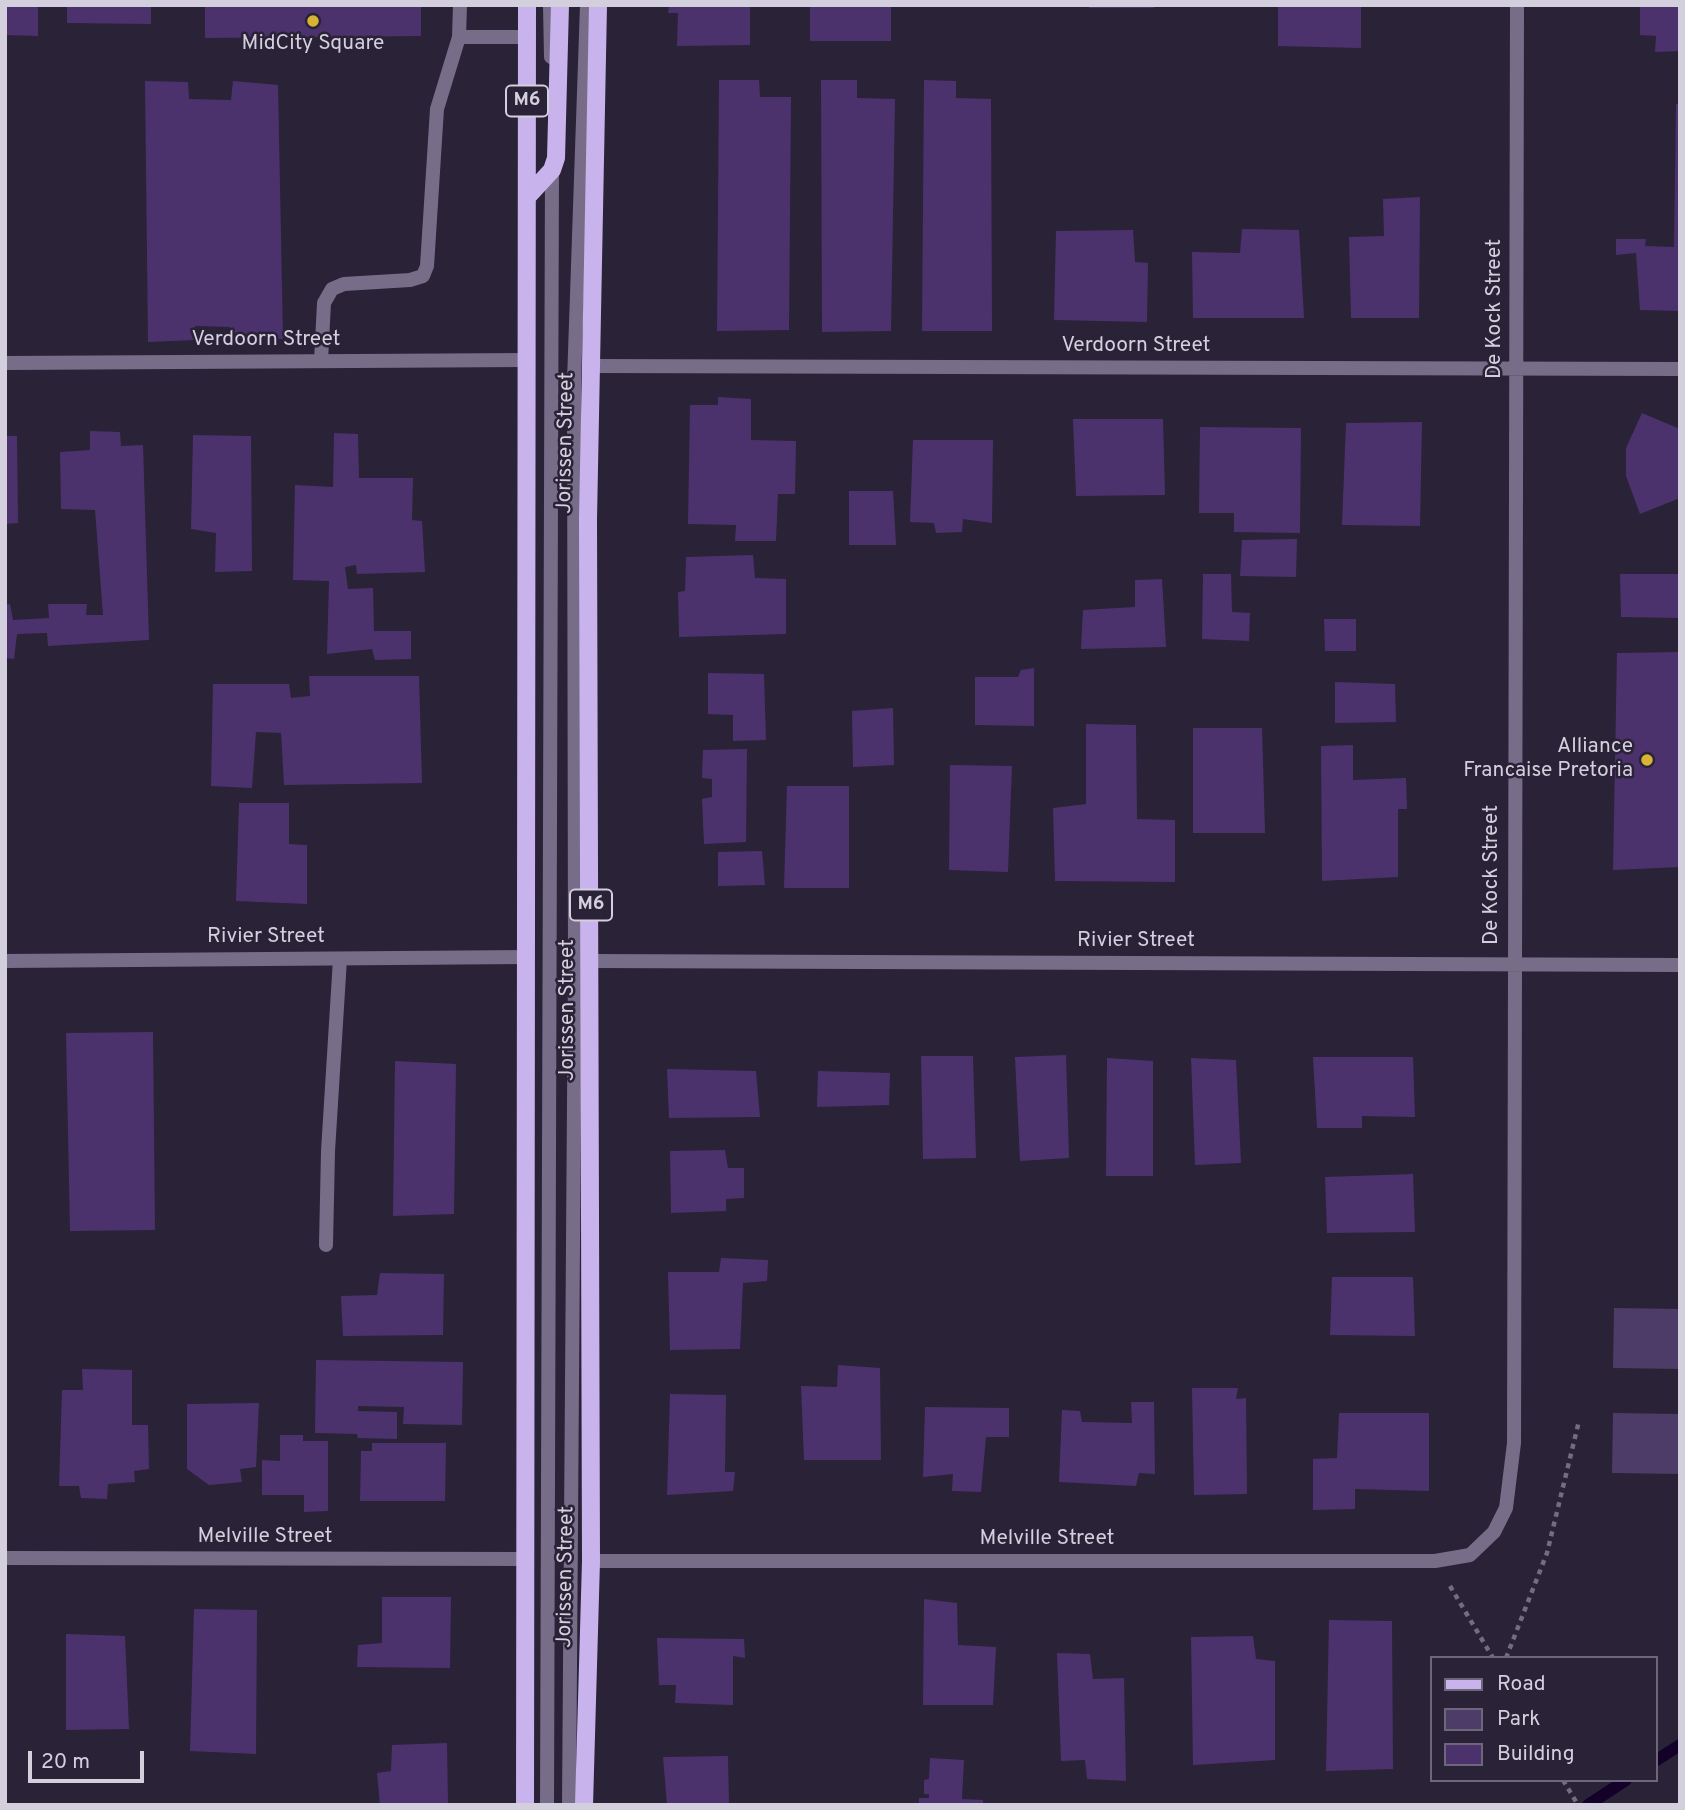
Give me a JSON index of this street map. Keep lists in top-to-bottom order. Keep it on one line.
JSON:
{"streets":{"main road":["M6","Jorissen Street"],"street":["De Kock Street","Verdoorn Street","Rivier Street","Melville Street"]},"crossings":[["De Kock Street","Verdoorn Street"],["De Kock Street","Rivier Street"],["De Kock Street","Melville Street"],["Verdoorn Street","Jorissen Street"],["Jorissen Street","Rivier Street"],["Jorissen Street","Melville Street"]],"places":["MidCity Square","Alliance Francaise Pretoria"],"legend":["Road","Park","Building"],"scale_bar":"20 m"}
